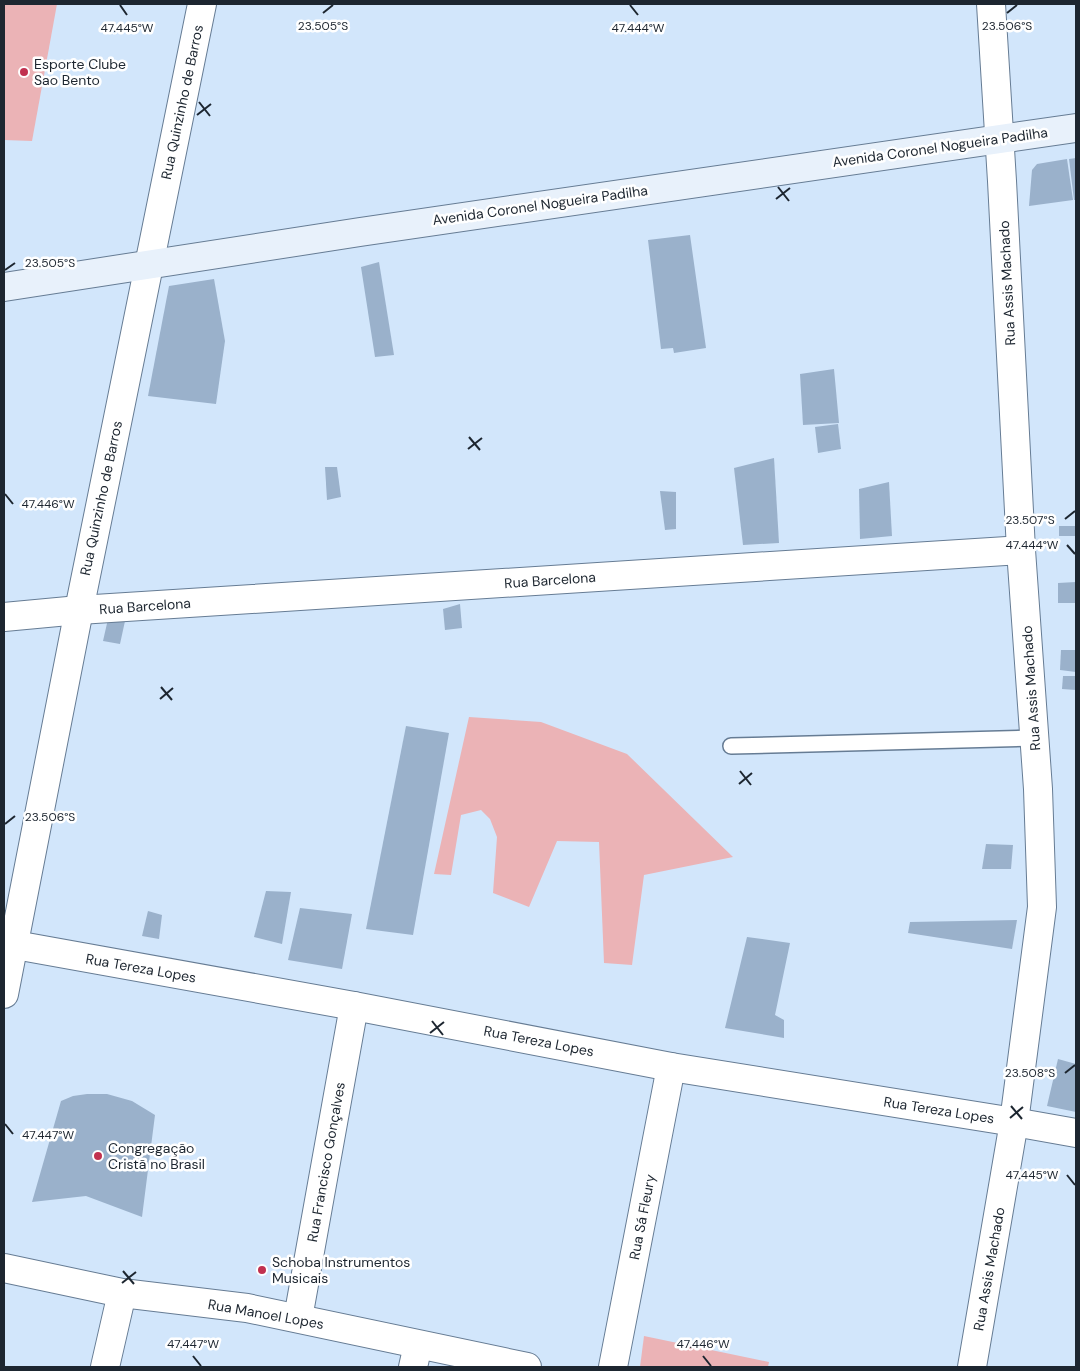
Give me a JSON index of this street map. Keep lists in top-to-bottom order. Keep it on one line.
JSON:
{"streets":{"main road":["Avenida Coronel Nogueira Padilha"],"street":["Rua Quinzinho de Barros","Rua Assis Machado","Rua Barcelona","Rua Tereza Lopes","Rua Francisco Gonçalves","Rua Sá Fleury","Rua Manoel Lopes"]},"crossings":[["Rua Quinzinho de Barros","Avenida Coronel Nogueira Padilha"],["Rua Quinzinho de Barros","Rua Barcelona"],["Rua Quinzinho de Barros","Rua Tereza Lopes"],["Avenida Coronel Nogueira Padilha","Rua Assis Machado"],["Rua Assis Machado","Rua Barcelona"],["Rua Assis Machado","Rua Tereza Lopes"],["Rua Tereza Lopes","Rua Francisco Gonçalves"],["Rua Tereza Lopes","Rua Sá Fleury"],["Rua Francisco Gonçalves","Rua Manoel Lopes"]],"places":["Esporte Clube Sao Bento","Congregação Cristã no Brasil","Schoba Instrumentos Musicais"],"coordinates":["23.505°S","23.506°S","47.445°W","47.444°W","47.446°W","23.507°S","23.508°S","47.447°W"]}
